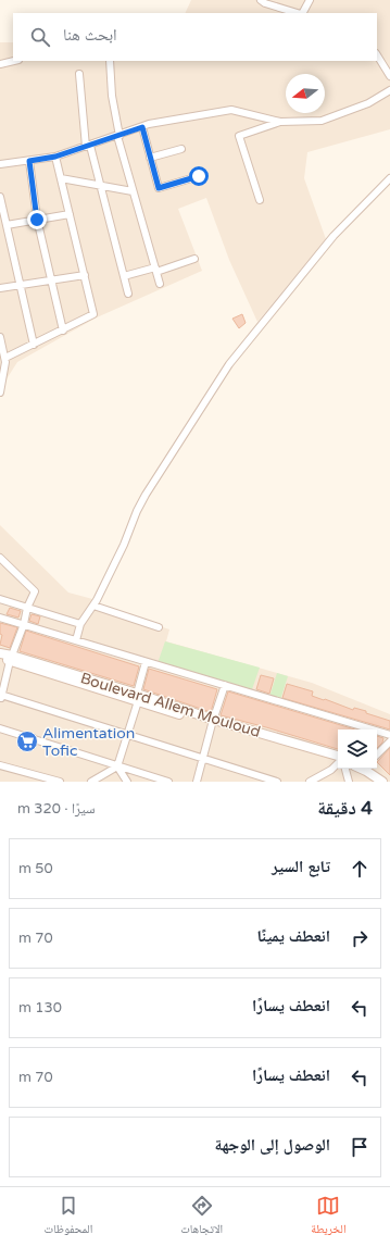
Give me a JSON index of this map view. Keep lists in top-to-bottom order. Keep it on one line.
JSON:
{"streets":{"main road":["Boulevard Allem Mouloud"]},"places":{"supermarket":["Alimentation Tofic"]},"north":"left","page":{"search":"ابحث هنا","heading":["4 دقيقة","سيرًا · 320 m"],"list":[["تابع السير","50 m"],["انعطف يمينًا","70 m"],["انعطف يسارًا","130 m"],["انعطف يسارًا","70 m"],"الوصول إلى الوجهة"],"nav":["الخريطة","الاتجاهات","المحفوظات"]}}
